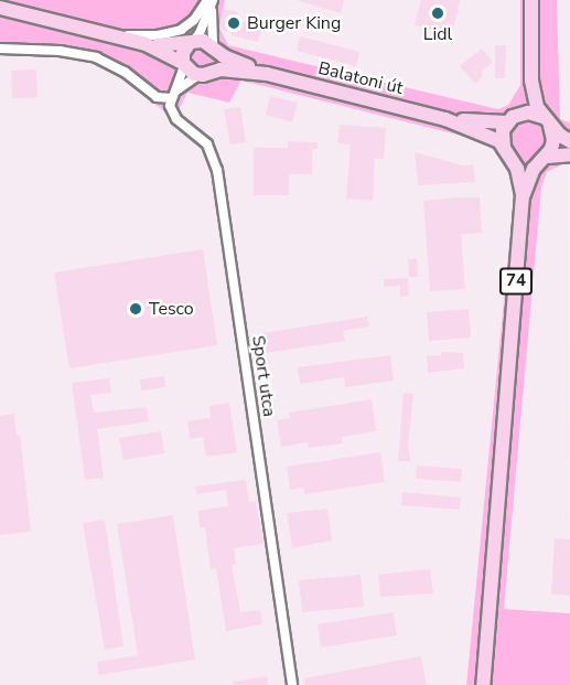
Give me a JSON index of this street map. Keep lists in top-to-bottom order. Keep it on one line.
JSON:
{"streets":{"main road":["Balatoni út","74"],"street":["Sport utca"]},"crossings":[["Balatoni út","74"]],"places":["Lidl","Burger King","Tesco"]}
